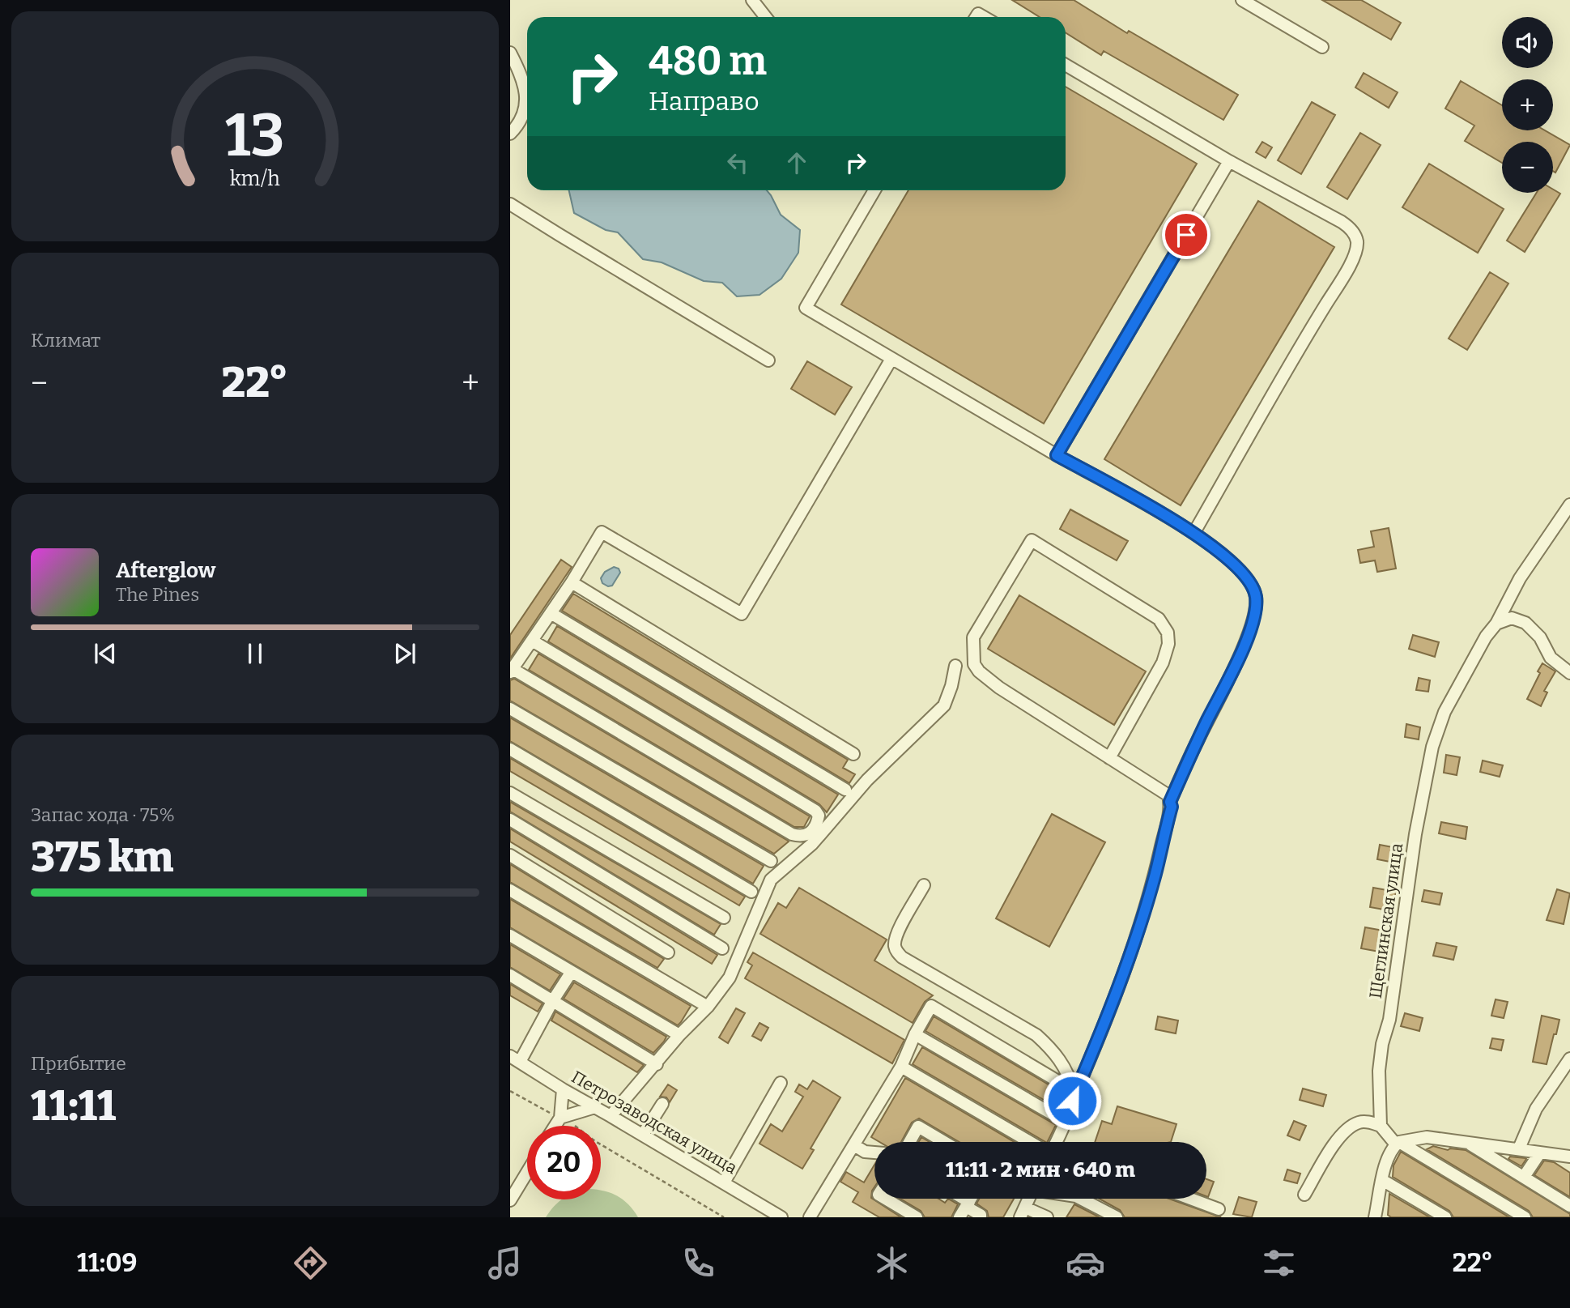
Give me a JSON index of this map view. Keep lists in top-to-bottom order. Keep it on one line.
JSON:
{"streets":{"street":["Щеглинская улица","Петрозаводская улица"]},"page":{"map_buttons":["+","−"],"turn":["480 m","Направо"],"tile":["Климат",["Запас хода · 75%","375 km"],["Прибытие","11:11"]],"heat":["−","22°","+"],"song":["Afterglow","The Pines"],"limit":"20","trip":"11:11 · 2 мин · 640 m","tabs":["11:09","22°"],"gauge":["13","km/h"]}}
